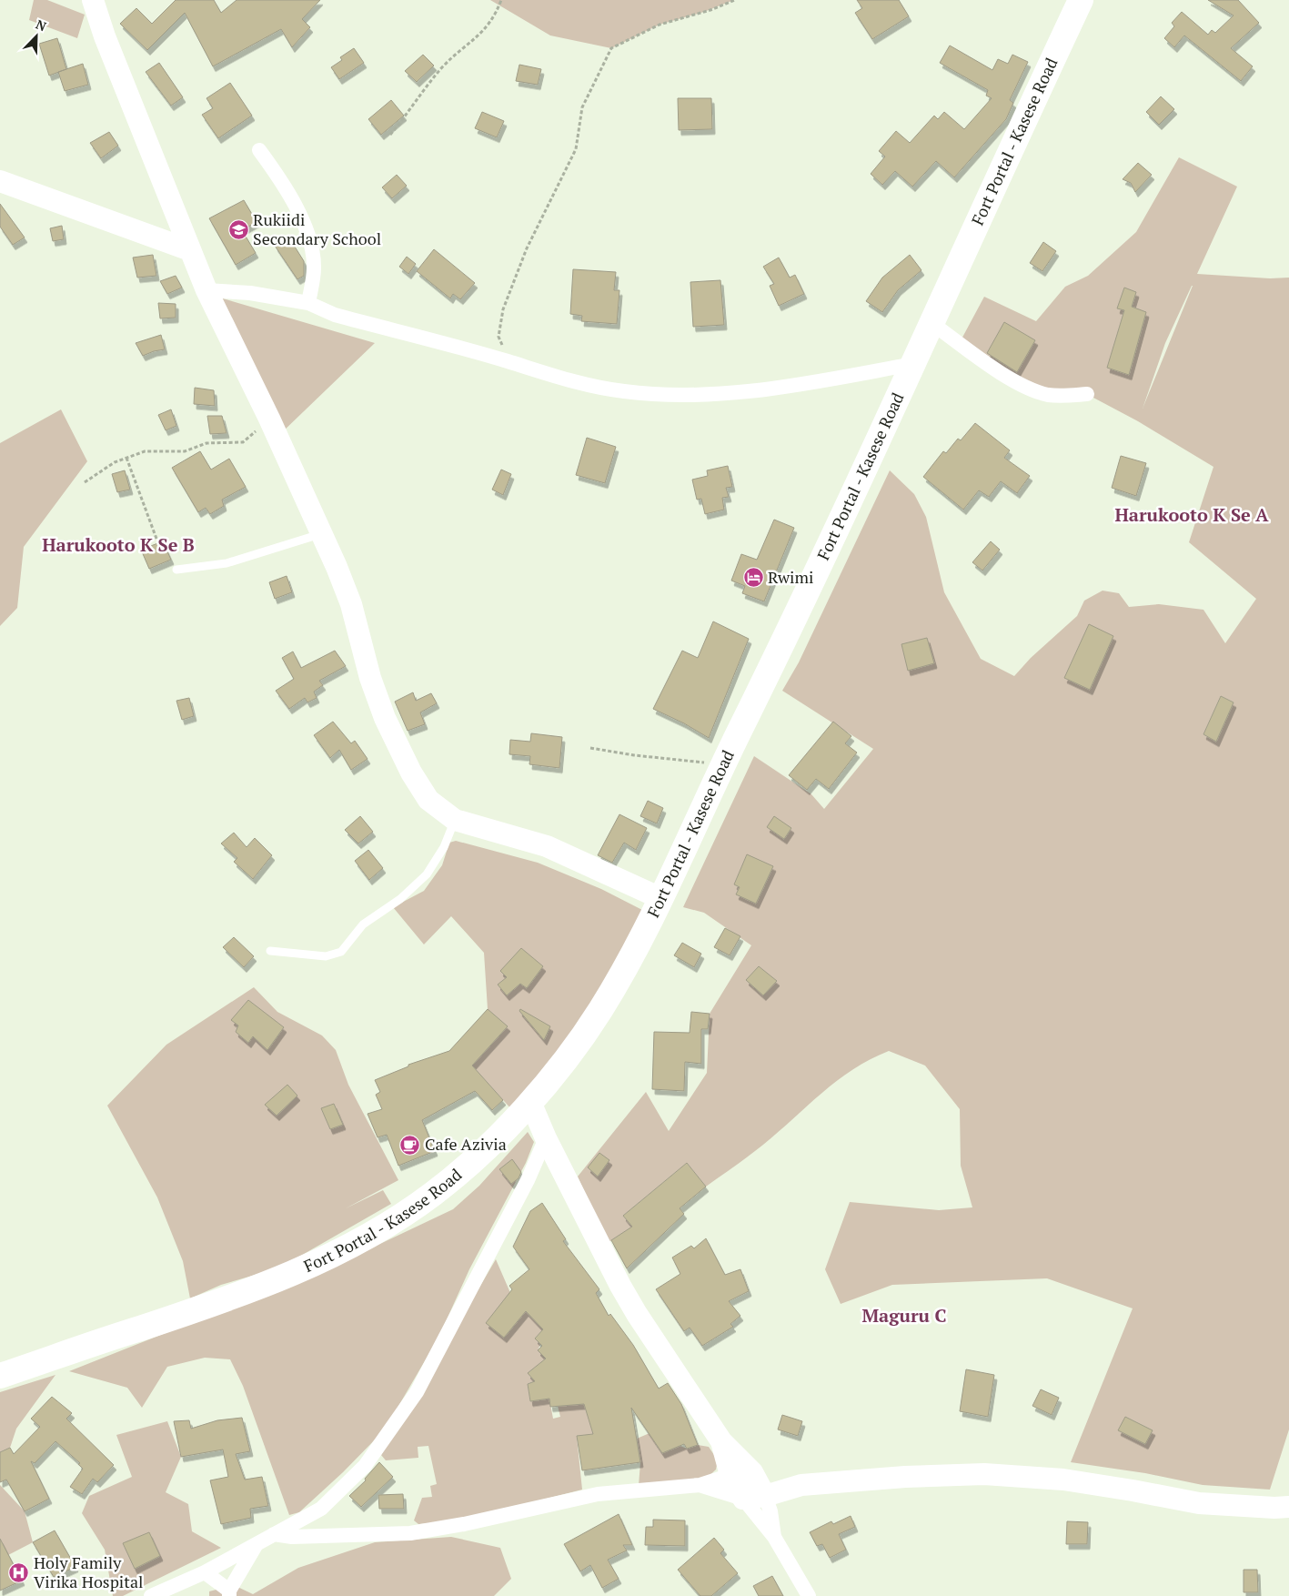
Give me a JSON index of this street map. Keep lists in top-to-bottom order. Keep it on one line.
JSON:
{"streets":{"highway":["Fort Portal - Kasese Road"]},"districts":["Harukooto K Se A","Harukooto K Se B","Maguru C"],"places":{"school or university":["Rukiidi Secondary School"],"hotel":["Rwimi"],"cafe":["Cafe Azivia"],"hospital":["Holy Family Virika Hospital"]},"north":"top right"}
